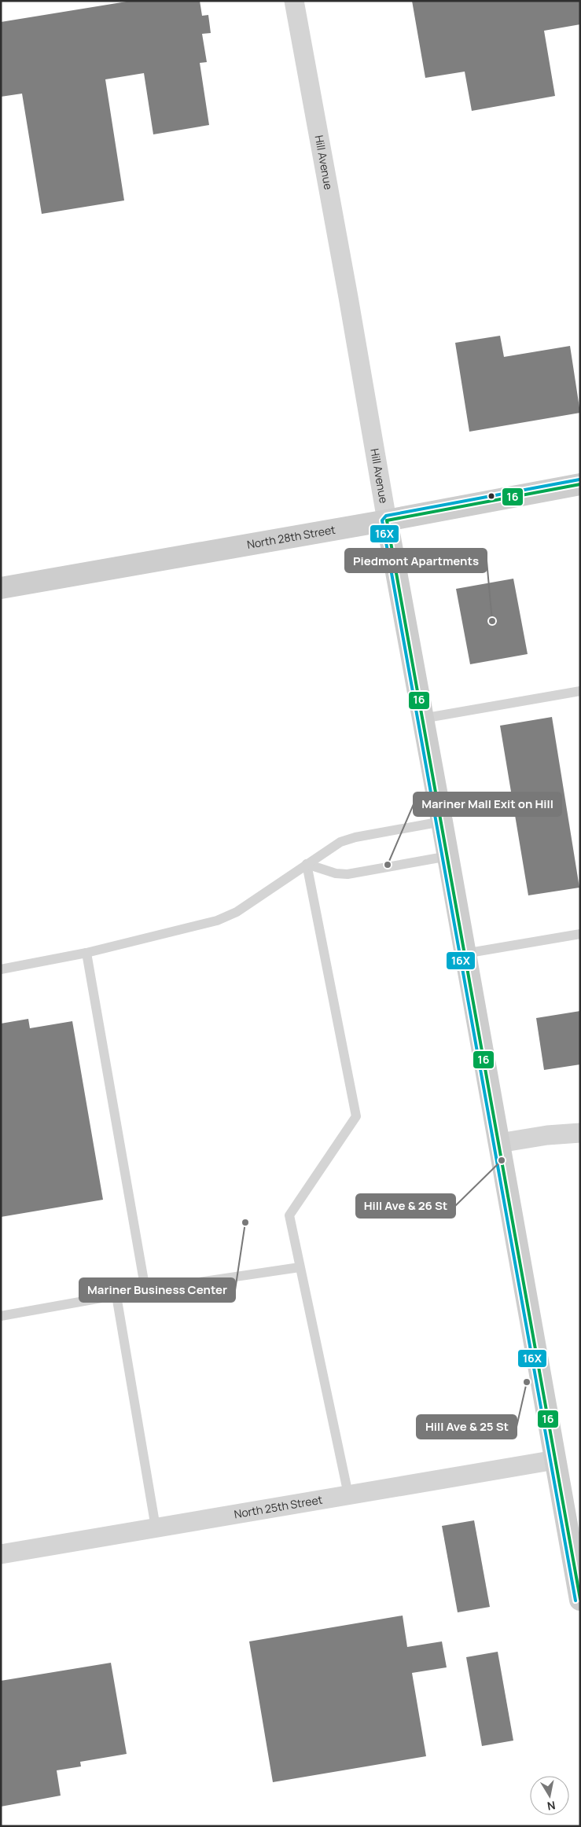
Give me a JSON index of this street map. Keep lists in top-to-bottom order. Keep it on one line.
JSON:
{"streets":{"street":["Hill Avenue","North 28th Street","North 25th Street"]},"crossings":[["Hill Avenue","North 28th Street"],["Hill Avenue","North 25th Street"]],"places":["Piedmont Apartments","Mariner Mall Exit on Hill","Hill Ave & 26 St","Mariner Business Center","Hill Ave & 25 St"],"lines":["transit line 16X","transit line 16"],"north":"bottom"}
